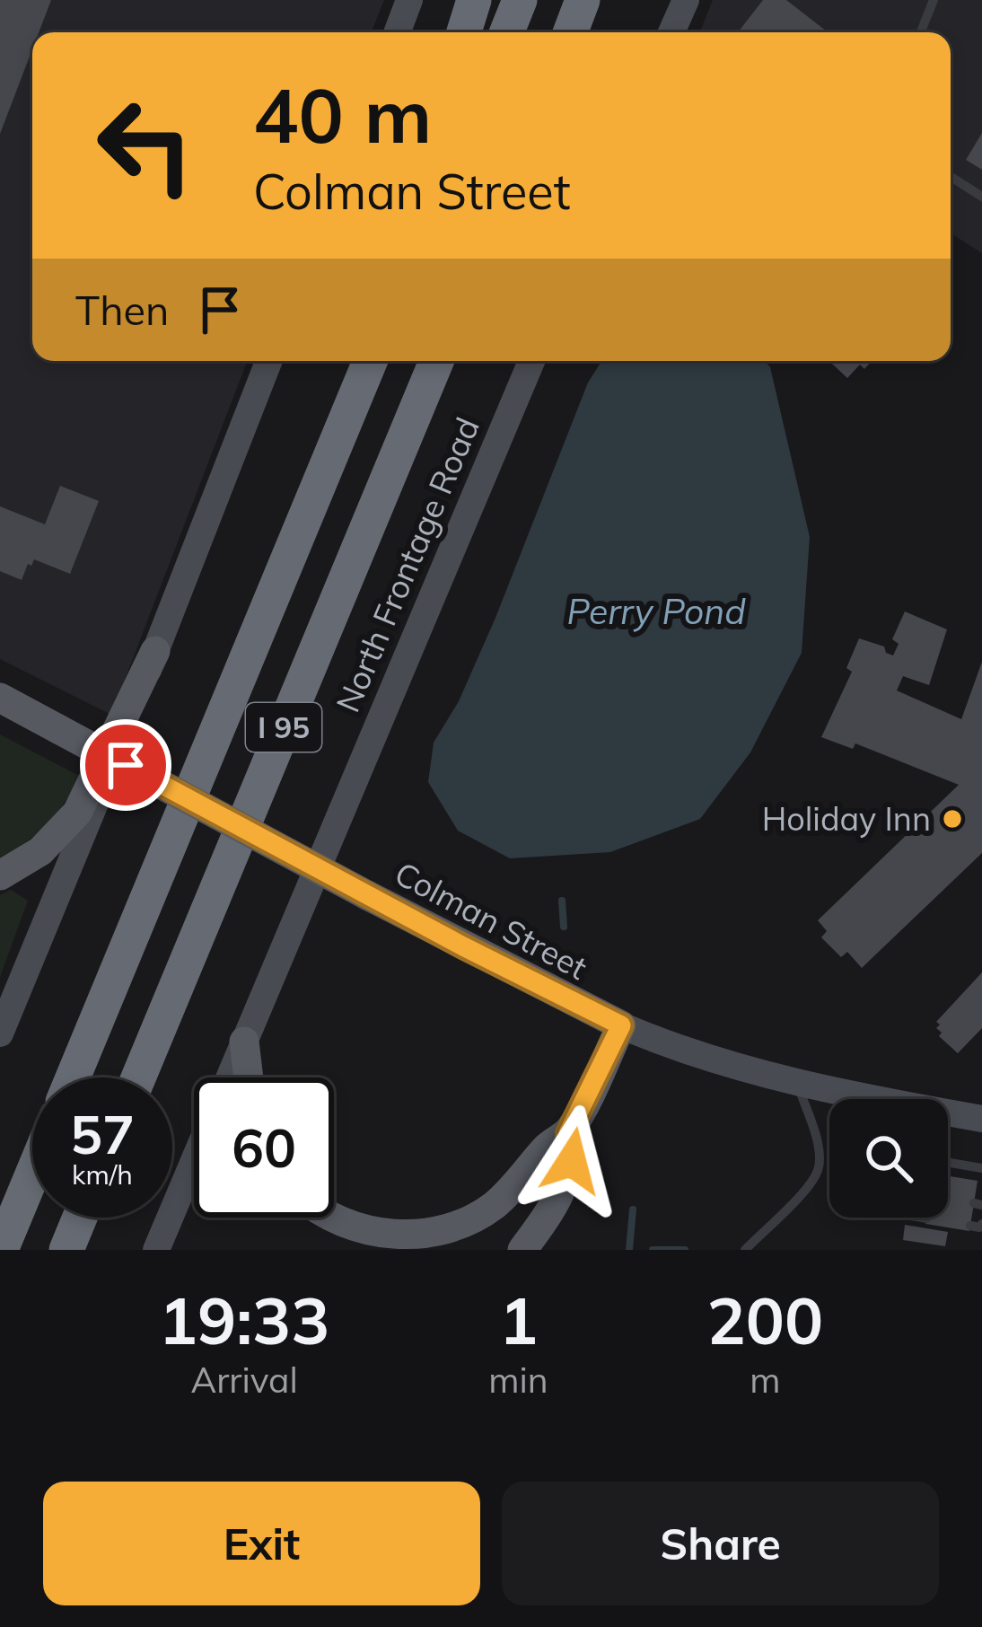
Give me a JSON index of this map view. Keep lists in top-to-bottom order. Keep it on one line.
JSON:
{"streets":{"highway":["I 95"],"main road":["North Frontage Road","Colman Street"]},"water":["Perry Pond"],"places":["Holiday Inn"],"page":{"turn":["40 m","Colman Street"],"then":"Then","speed":"57 km/h","limit":"60","eta":["19:33","Arrival","1","min","200","m"],"buttons":["Exit","Share"]}}
